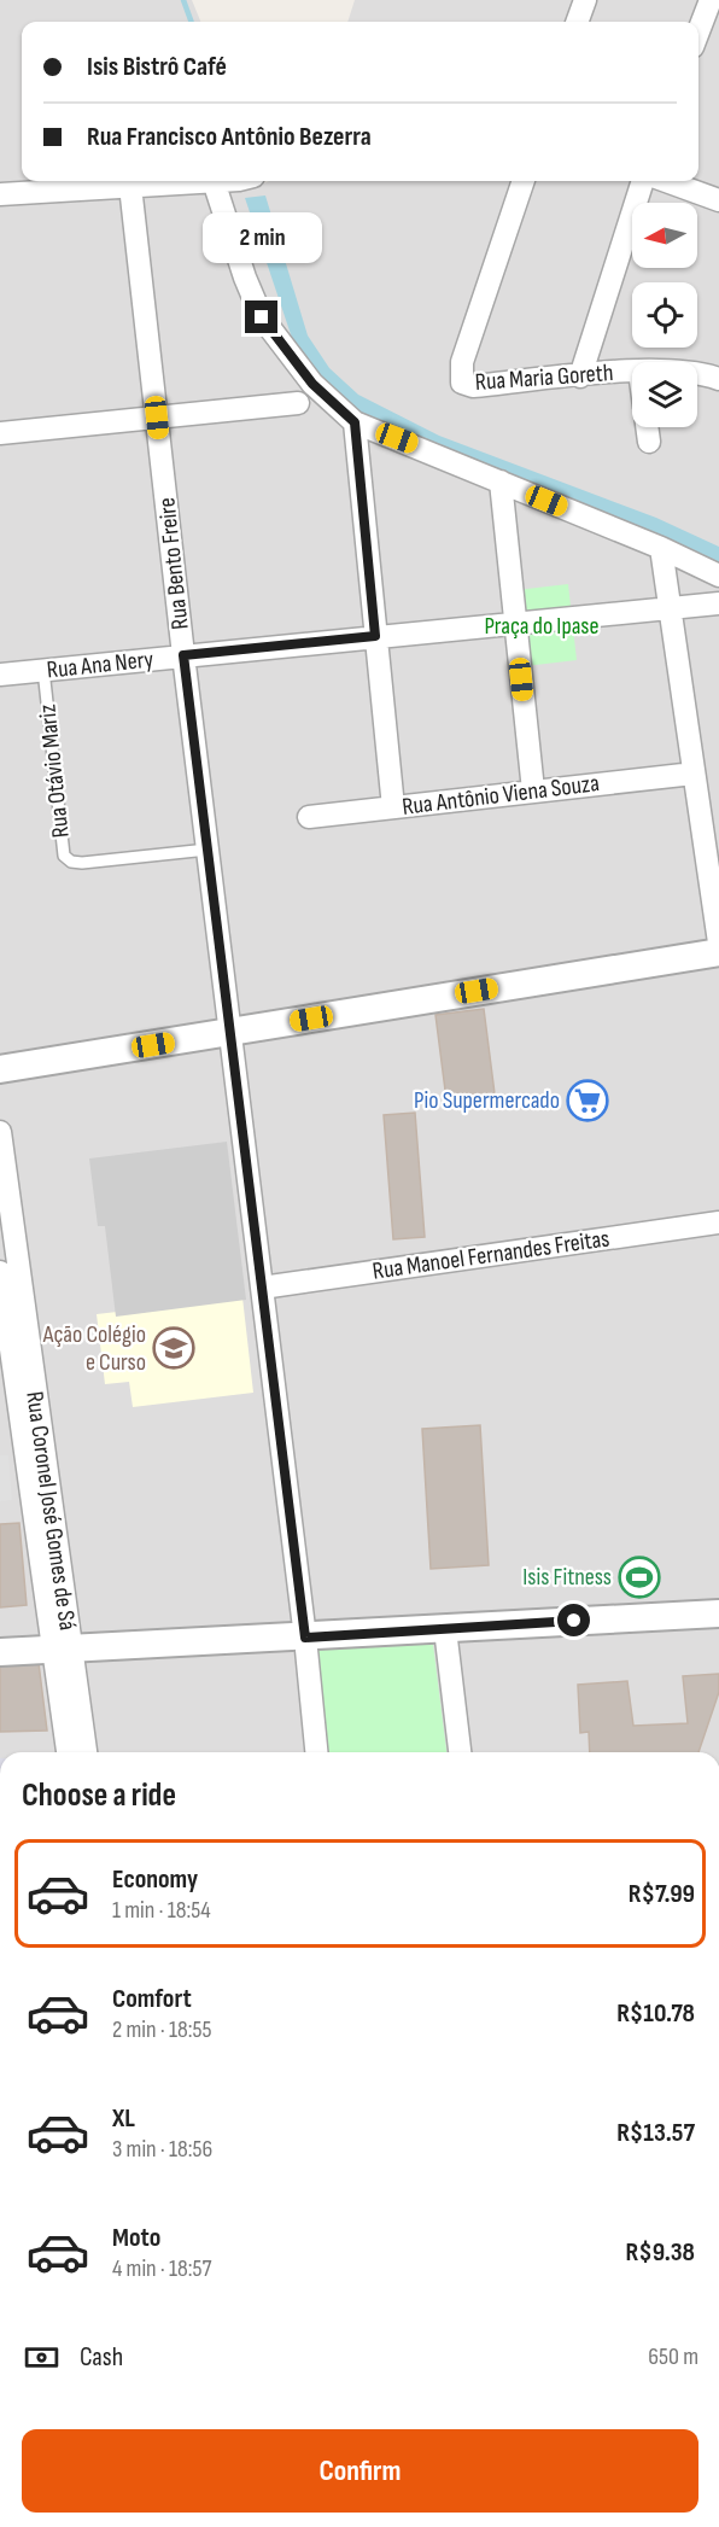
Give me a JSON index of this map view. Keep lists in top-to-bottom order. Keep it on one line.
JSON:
{"streets":{"street":["Rua Maria Goreth","Rua Bento Freire","Rua Ana Nery","Rua Antônio Viena Souza","Rua Manoel Fernandes Freitas","Rua Coronel José Gomes de Sá"],"lane":["Rua Otávio Mariz"]},"crossings":[["Rua Bento Freire","Rua Ana Nery"],["Rua Bento Freire","Rua Otávio Mariz"],["Rua Bento Freire","Rua Manoel Fernandes Freitas"],["Rua Ana Nery","Rua Otávio Mariz"]],"parks":["Praça do Ipase"],"places":{"supermarket":["Pio Supermercado"],"school or university":["Ação Colégio e Curso"],"sports":["Isis Fitness"]},"north":"left","page":{"banner":["Isis Bistrô Café","Rua Francisco Antônio Bezerra"],"bubble":"2 min","heading":"Choose a ride","list":[{"name":"Economy","note":"1 min · 18:54","value":"R$7.99"},{"name":"Comfort","note":"2 min · 18:55","value":"R$10.78"},{"name":"XL","note":"3 min · 18:56","value":"R$13.57"},{"name":"Moto","note":"4 min · 18:57","value":"R$9.38"}],"pay":["Cash","650 m"],"buttons":"Confirm"}}
